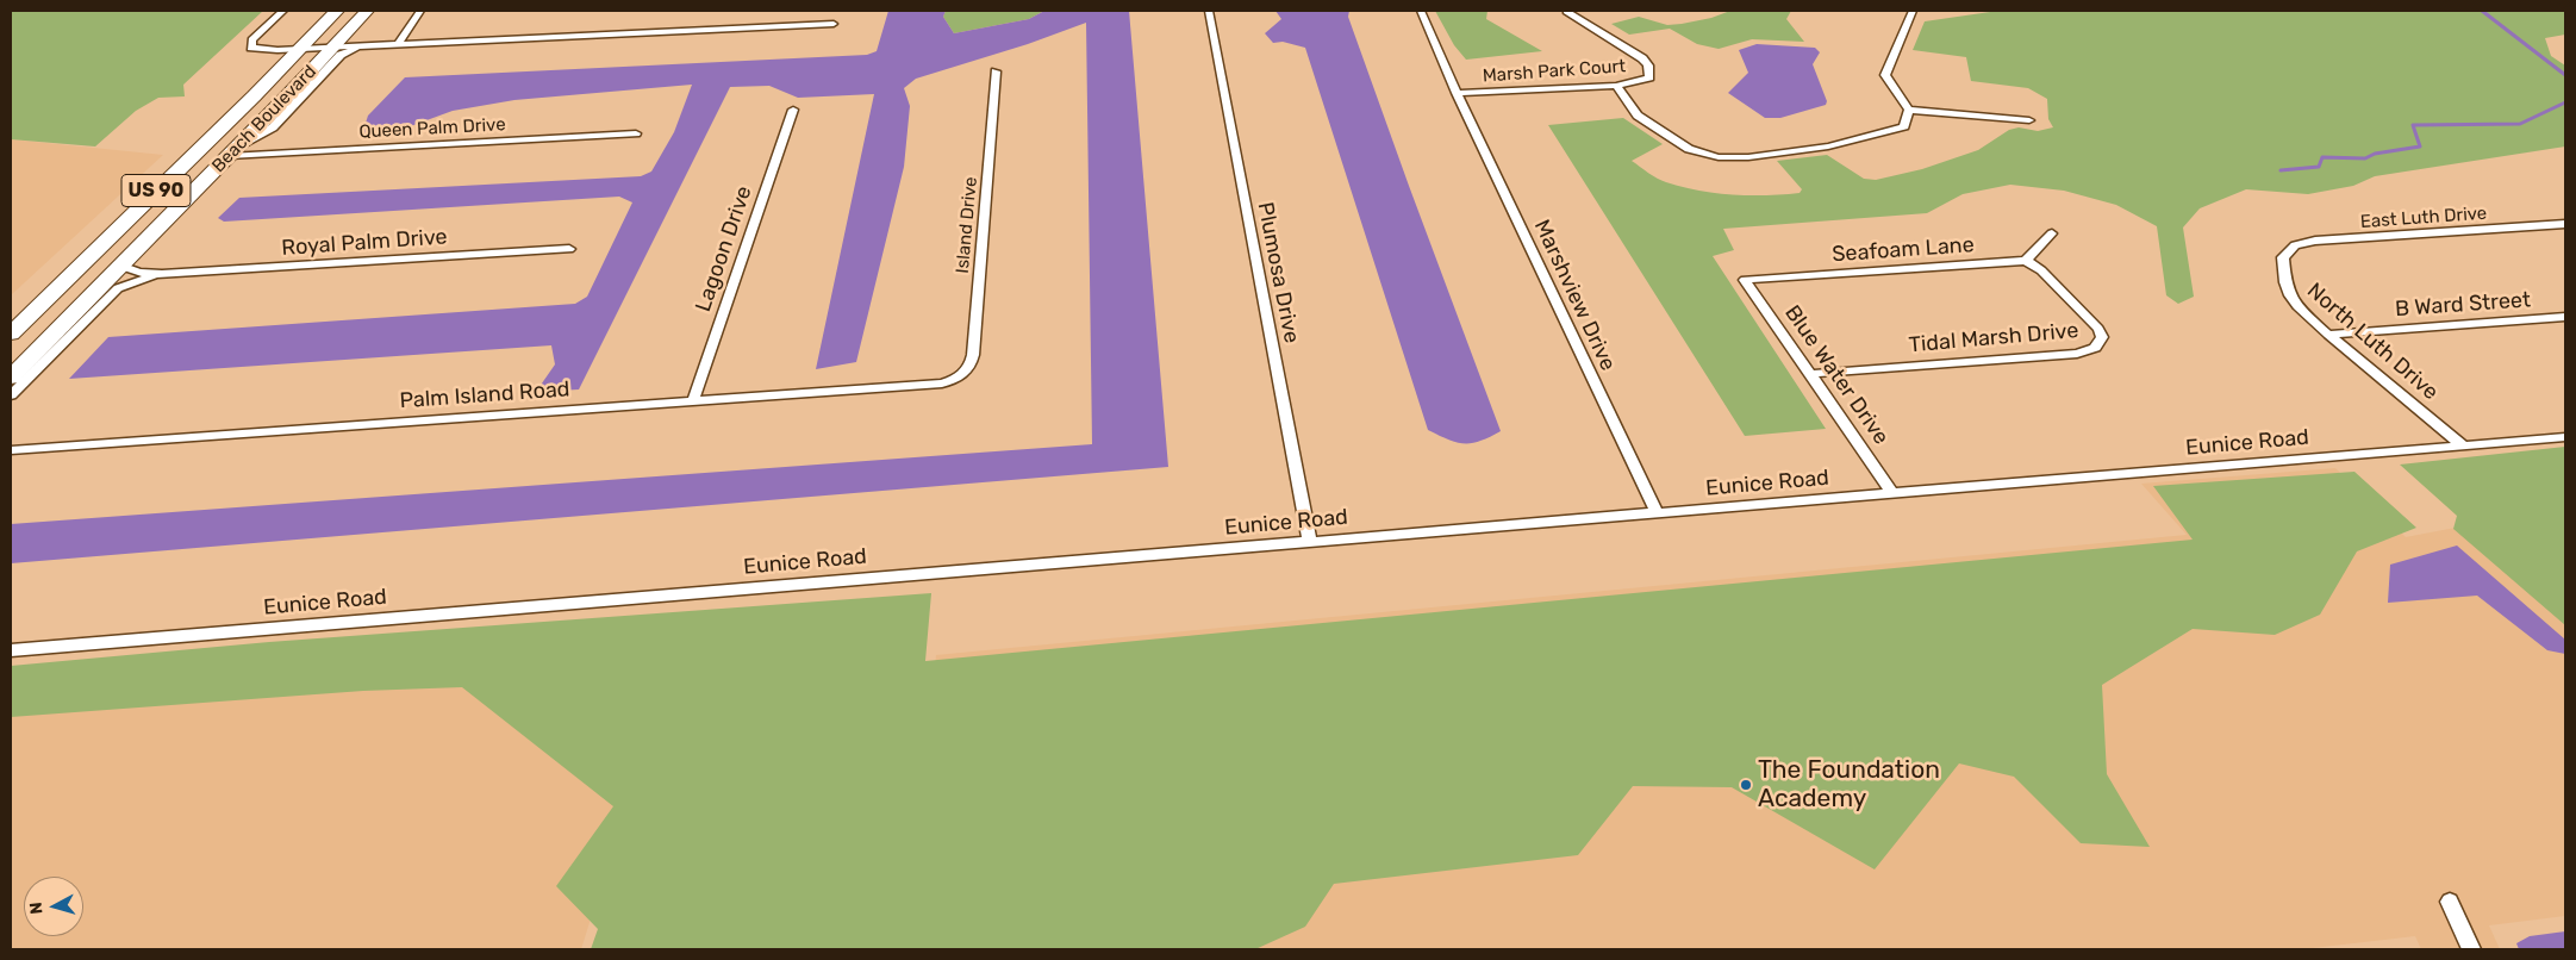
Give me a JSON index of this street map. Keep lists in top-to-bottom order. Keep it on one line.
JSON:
{"streets":{"highway":["Beach Boulevard","US 90"],"street":["Marsh Park Court","Queen Palm Drive","East Luth Drive","Island Drive","Royal Palm Drive","Lagoon Drive","Seafoam Lane","Plumosa Drive","Marshview Drive","B Ward Street","Tidal Marsh Drive","North Luth Drive","Blue Water Drive","Palm Island Road","Eunice Road"]},"crossings":[["Marsh Park Court","Marshview Drive"],["Beach Boulevard","Queen Palm Drive"],["Beach Boulevard","Royal Palm Drive"],["East Luth Drive","North Luth Drive"],["Island Drive","Palm Island Road"],["Lagoon Drive","Palm Island Road"],["Seafoam Lane","Tidal Marsh Drive"],["Seafoam Lane","Blue Water Drive"],["Plumosa Drive","Eunice Road"],["Marshview Drive","Eunice Road"],["B Ward Street","North Luth Drive"],["Tidal Marsh Drive","Blue Water Drive"],["North Luth Drive","Eunice Road"],["Blue Water Drive","Eunice Road"]],"places":["The Foundation Academy"],"north":"left"}
